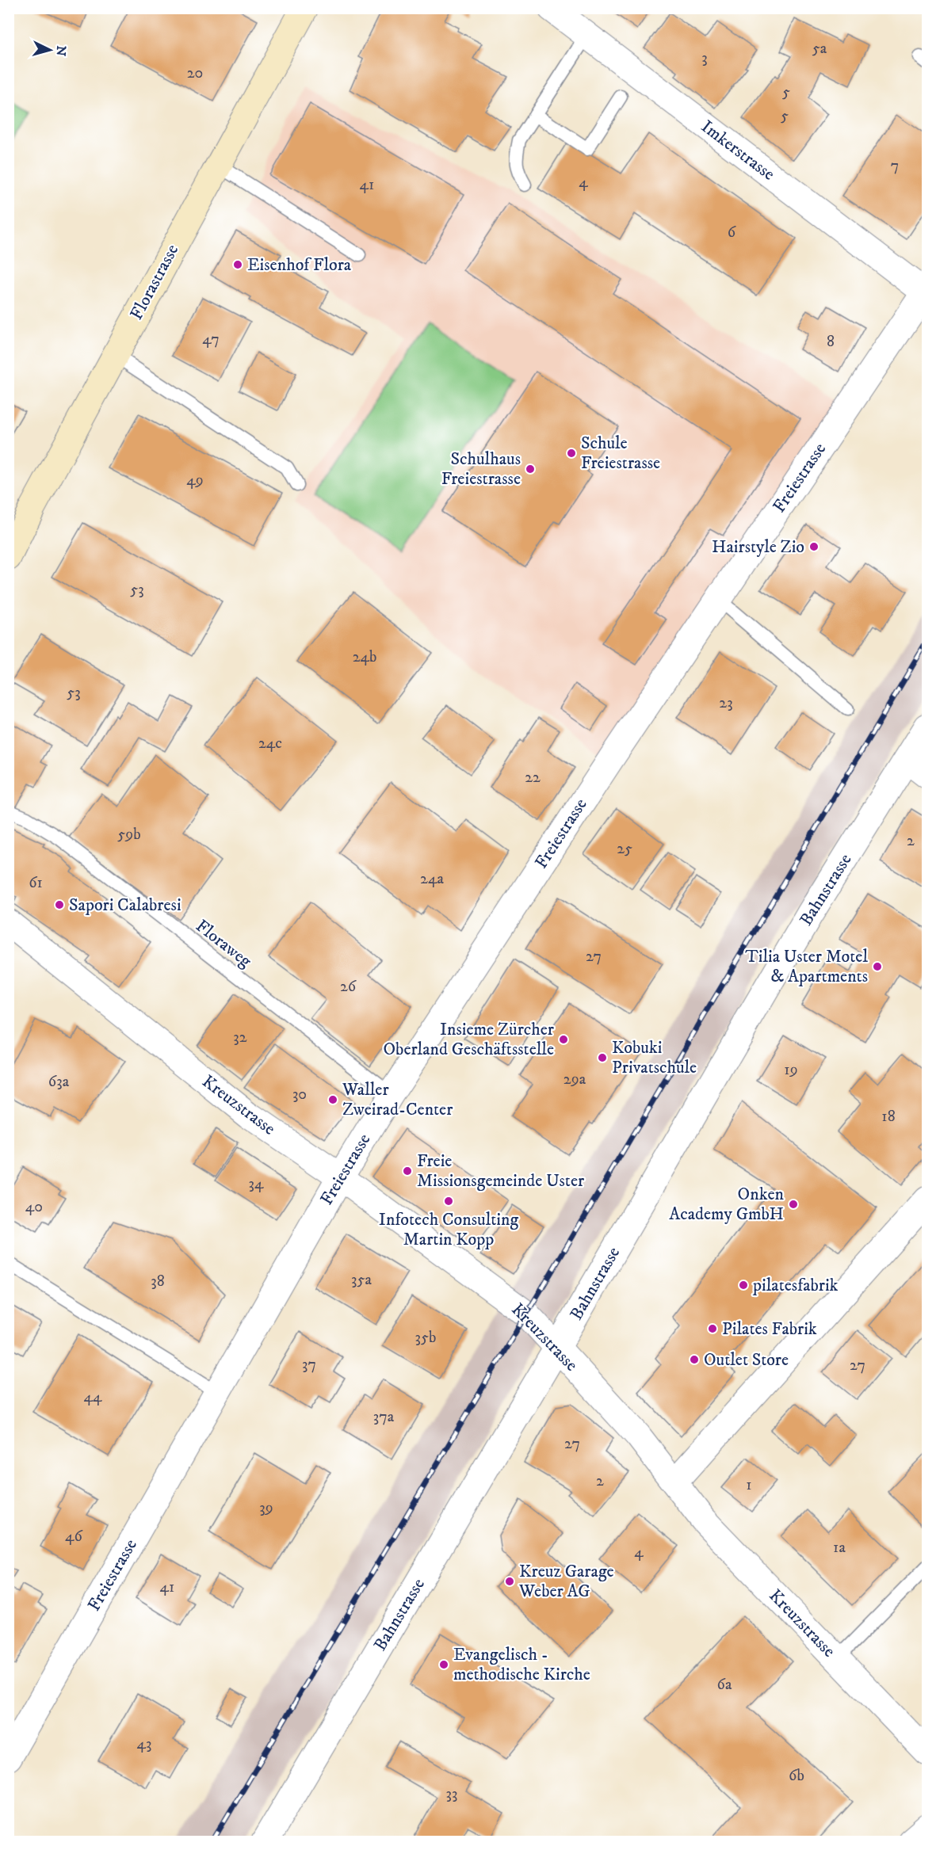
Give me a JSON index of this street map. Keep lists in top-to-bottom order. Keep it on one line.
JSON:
{"streets":{"main road":["Florastrasse"],"street":["Imkerstrasse","Freiestrasse","Bahnstrasse","Kreuzstrasse"],"lane":["Floraweg"]},"crossings":[["Imkerstrasse","Freiestrasse"],["Freiestrasse","Floraweg"],["Freiestrasse","Kreuzstrasse"],["Bahnstrasse","Kreuzstrasse"]],"places":["Eisenhof Flora","Schule Freiestrasse","Schulhaus Freiestrasse","Hairstyle Zio","Sapori Calabresi","Tilia Uster Motel & Apartments","Insieme Zürcher Oberland Geschäftsstelle","Kobuki Privatschule","Waller Zweirad-Center","Freie Missionsgemeinde Uster","Infotech Consulting Martin Kopp","Onken Academy GmbH","pilatesfabrik","Pilates Fabrik","Outlet Store","Kreuz Garage Weber AG","Evangelisch - methodische Kirche"],"house_numbers":["5a","3","20","5","5","7","4","41","6","47","8","49","53","24b","53","23","24c","22","59b","2","25","24a","61","27","26","32","19","29a","63a","30","18","34","40","35a","38","35b","37","27","44","37a","27","2","1","39","46","1a","4","41","6a","43","6b","33"],"north":"right"}
